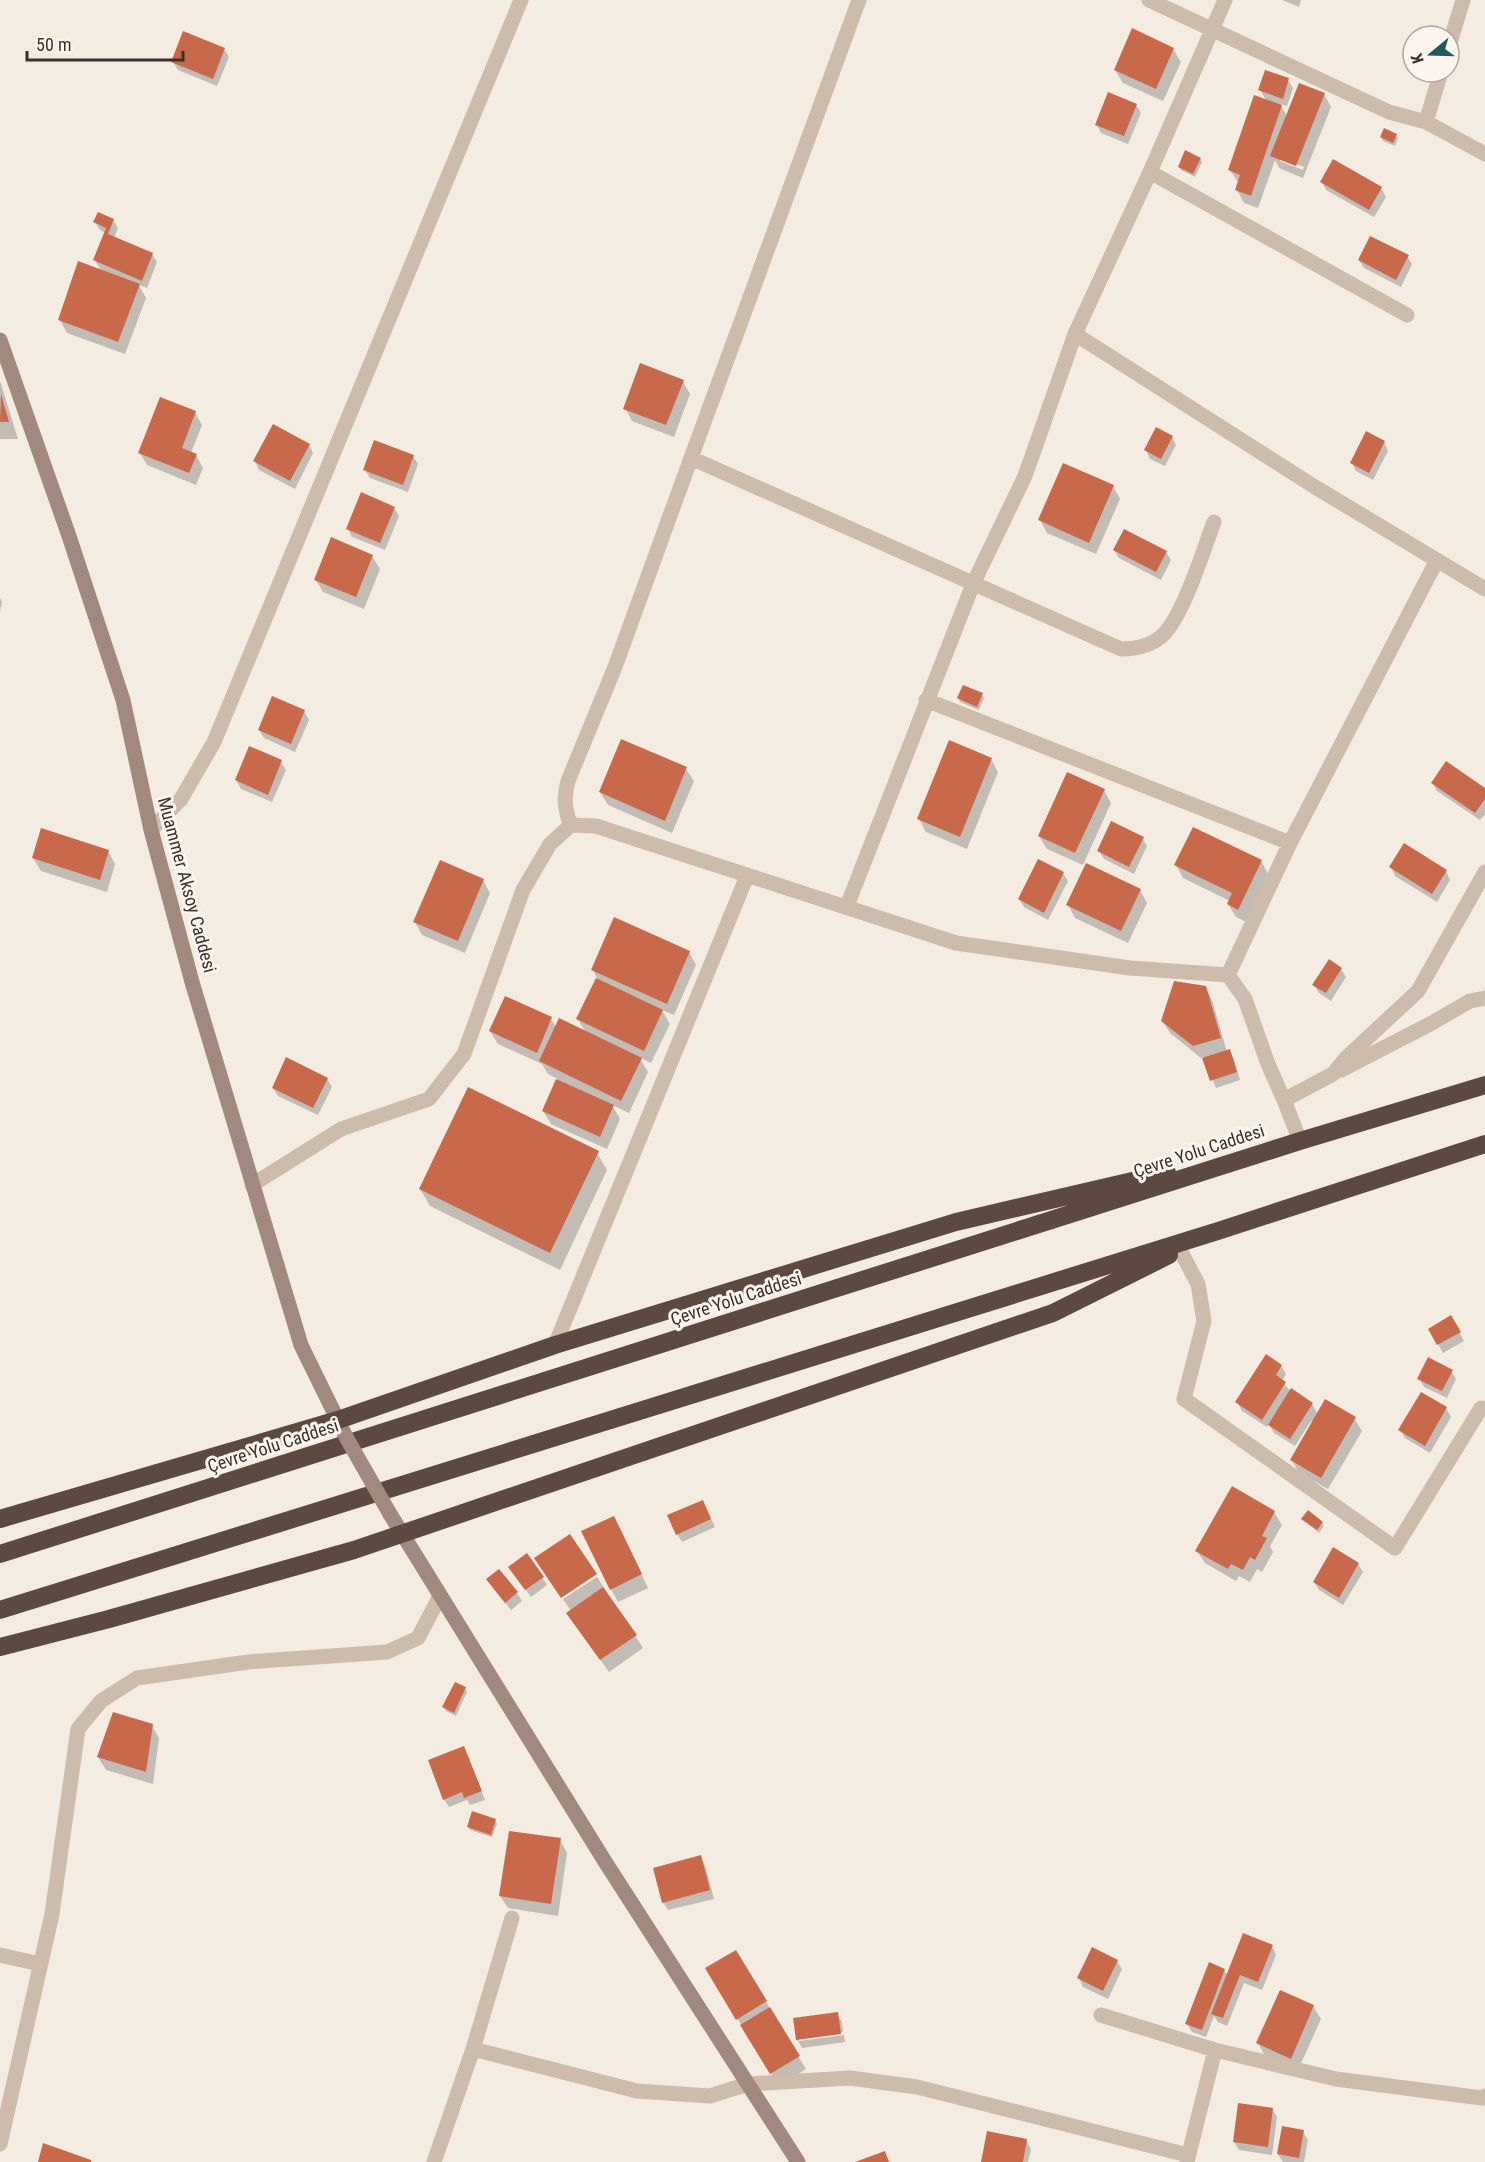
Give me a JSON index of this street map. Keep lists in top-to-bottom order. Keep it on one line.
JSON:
{"streets":{"highway":["Çevre Yolu Caddesi"],"street":["Muammer Aksoy Caddesi"]},"scale_bar":"50 m","north":"left"}
